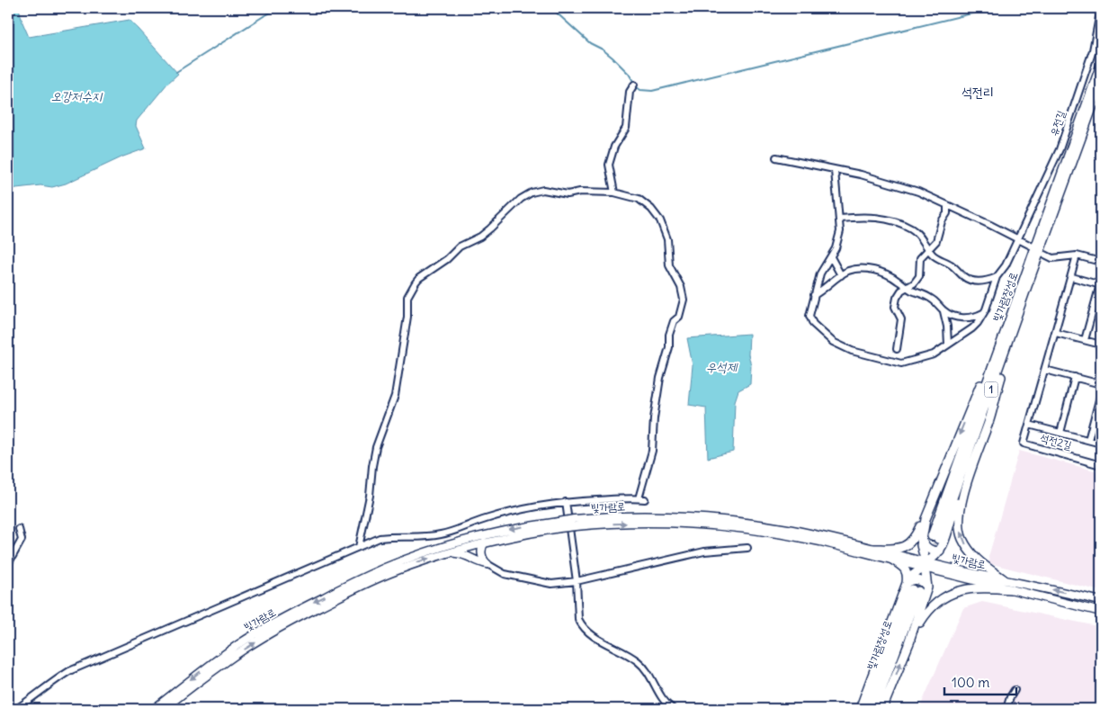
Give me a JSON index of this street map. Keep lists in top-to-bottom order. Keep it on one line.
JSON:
{"streets":{"highway":["빛가람장성로","1"],"main road":["빛가람로"],"street":["유전길","석전2길"]},"districts":["석전리"],"water":["오강저수지","우석제"],"scale_bar":"100 m"}
